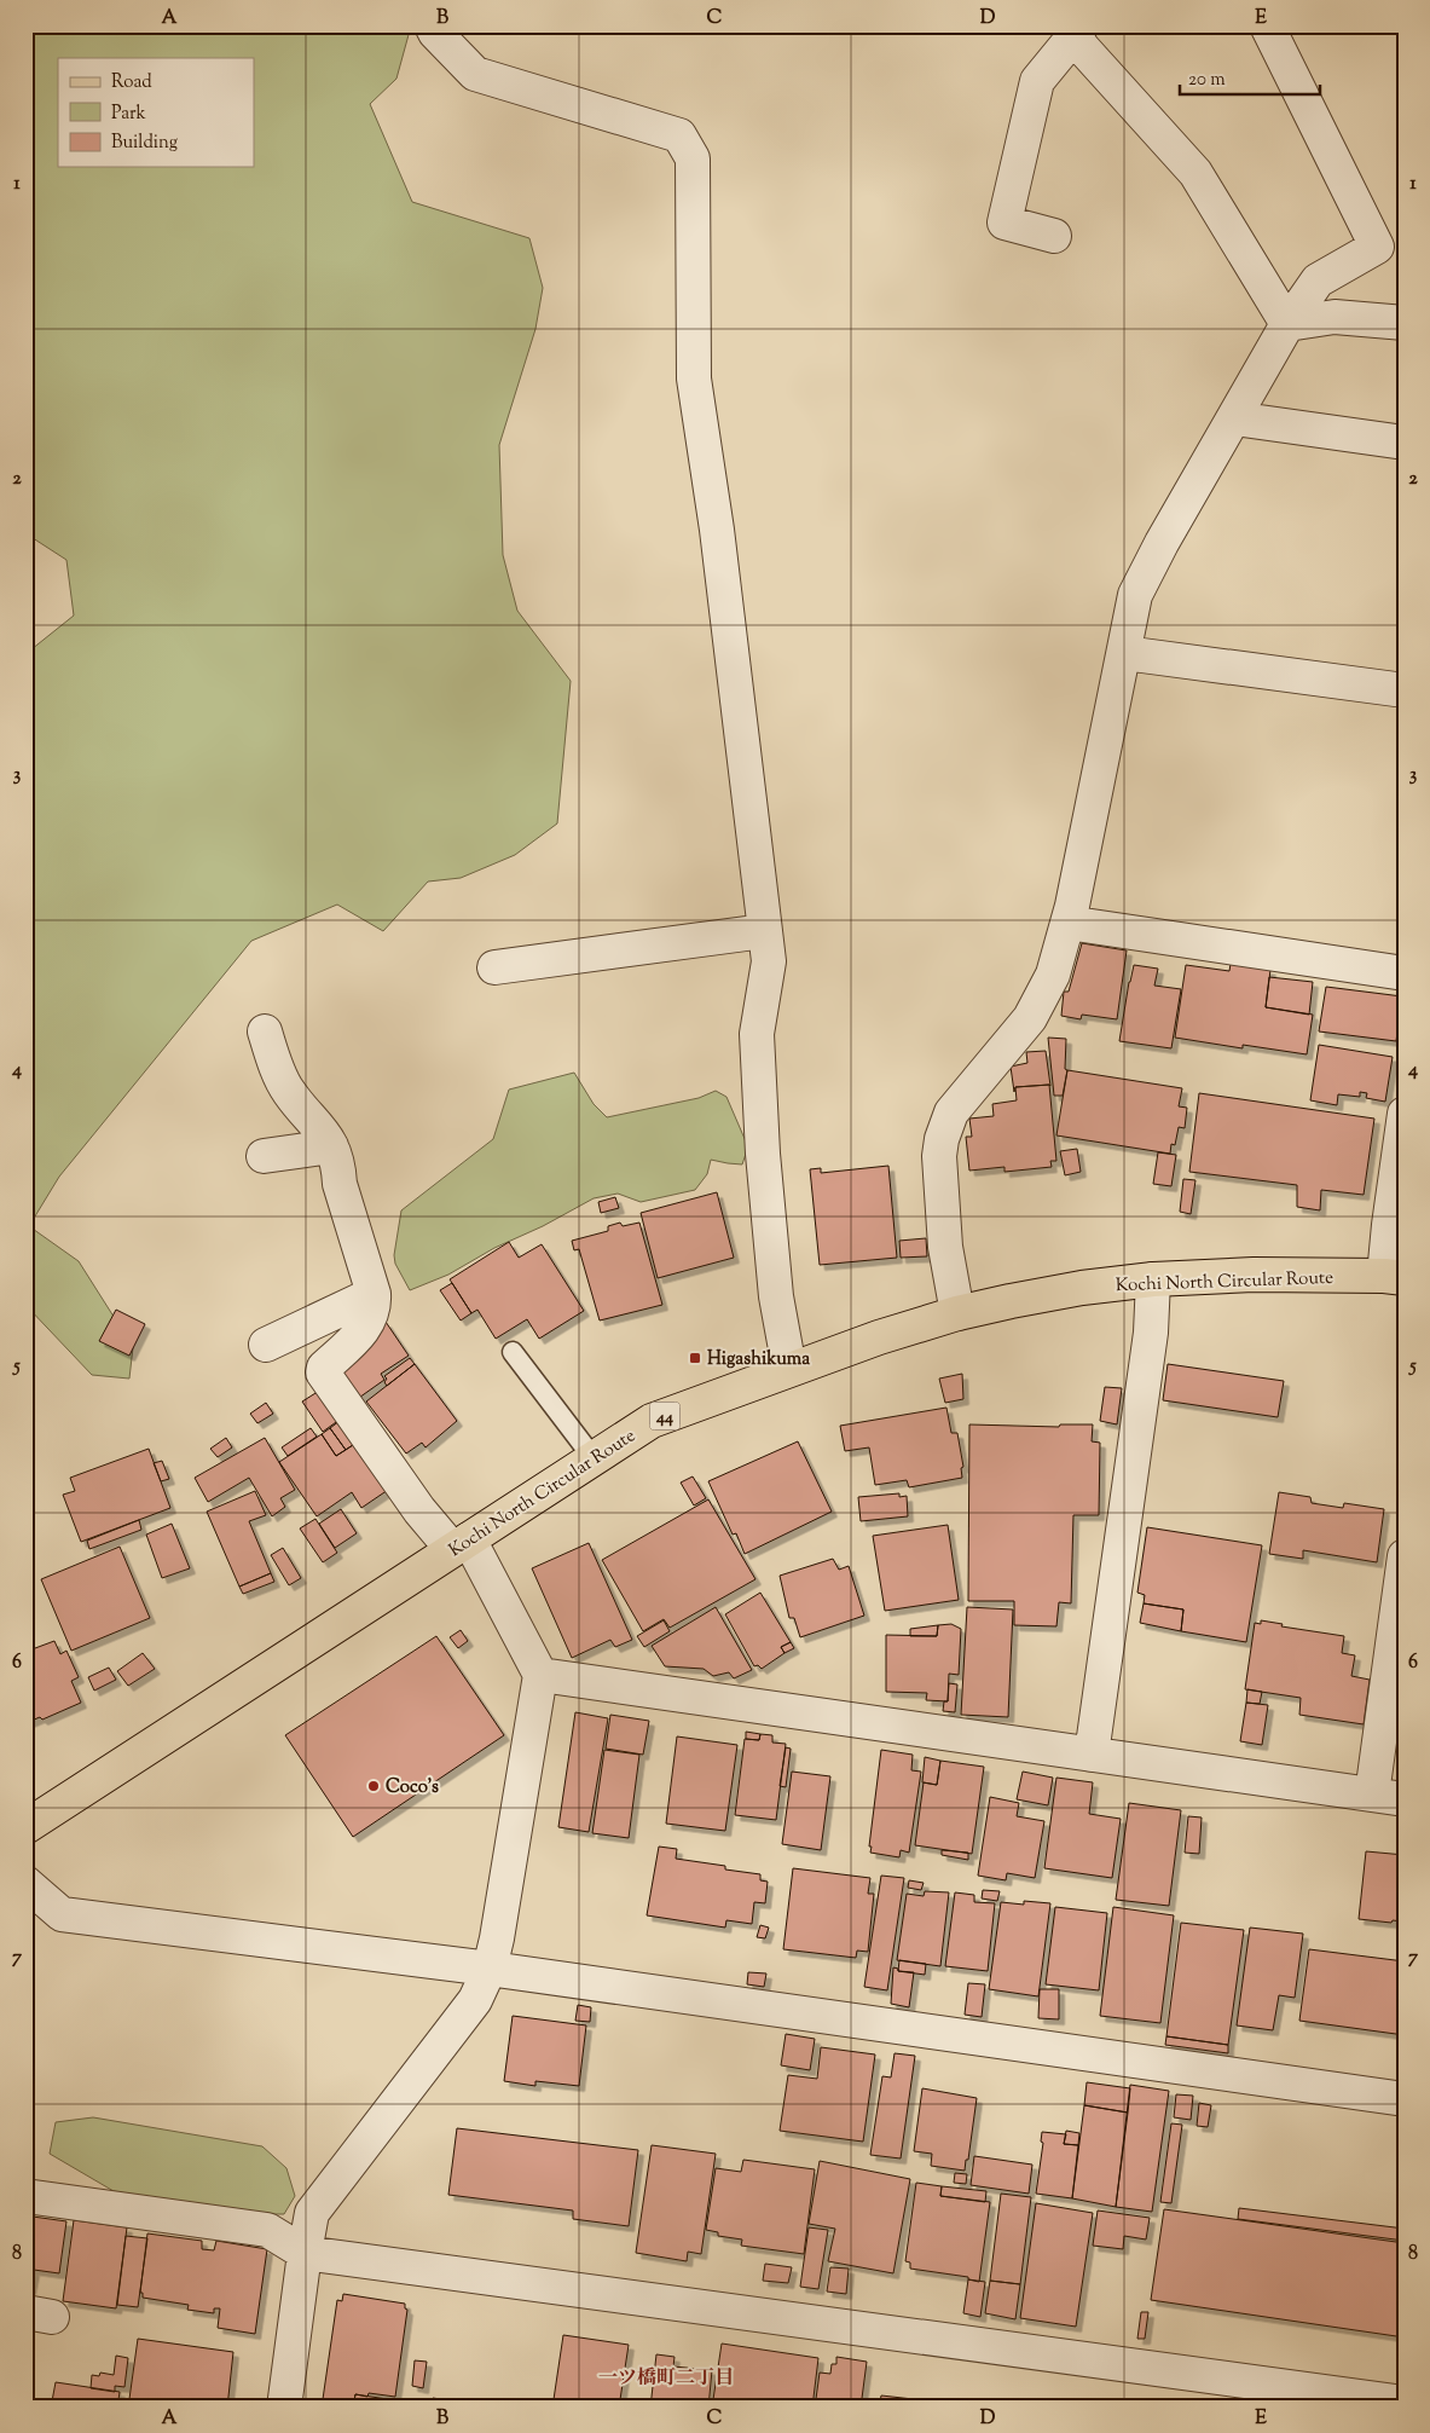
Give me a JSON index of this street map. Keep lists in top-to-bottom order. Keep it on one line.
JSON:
{"streets":{"main road":["Kochi North Circular Route","44"]},"districts":["一ツ橋町二丁目"],"places":{"transit":["Higashikuma"],"other":["Coco's"]},"legend":["Road","Park","Building"],"scale_bar":"20 m","grid":{"columns":["A","B","C","D","E"],"rows":["1","2","3","4","5","6","7","8"]}}
